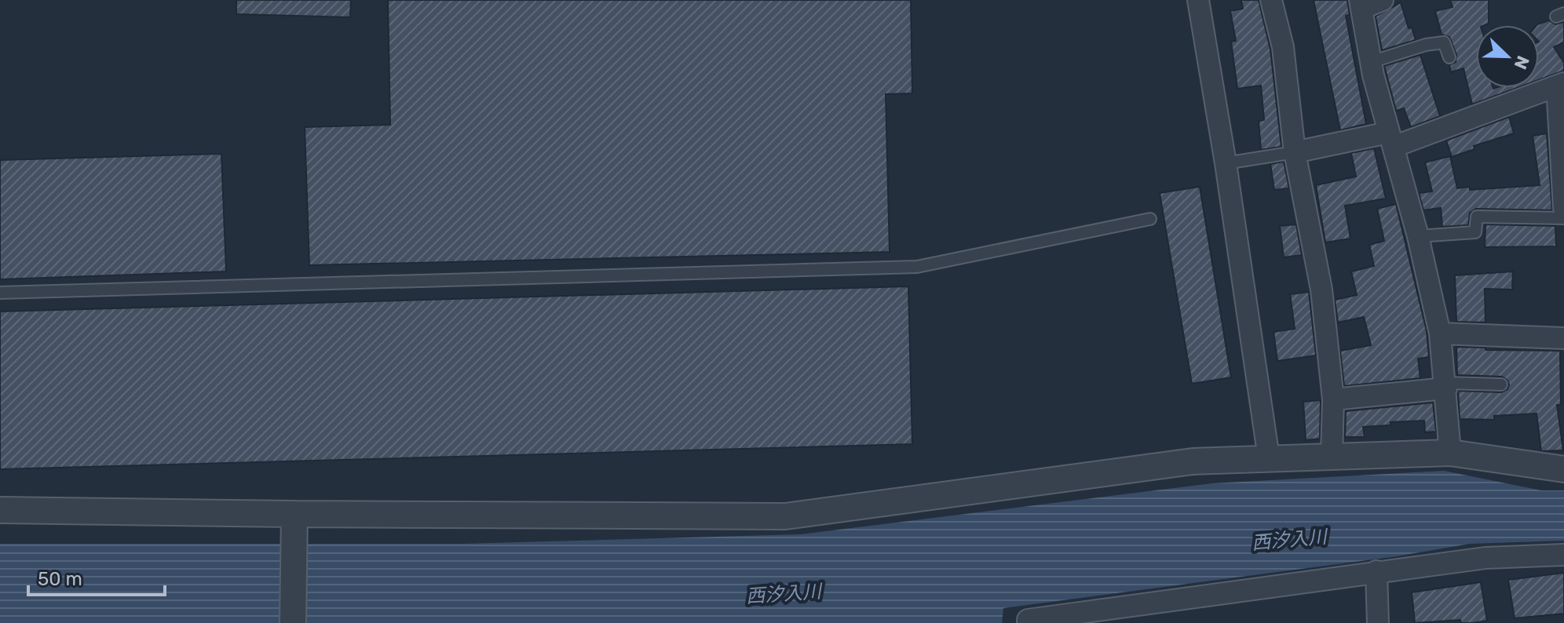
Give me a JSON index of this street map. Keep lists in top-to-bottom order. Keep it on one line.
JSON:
{"water":["西汐入川"],"scale_bar":"50 m","north":"bottom right"}
